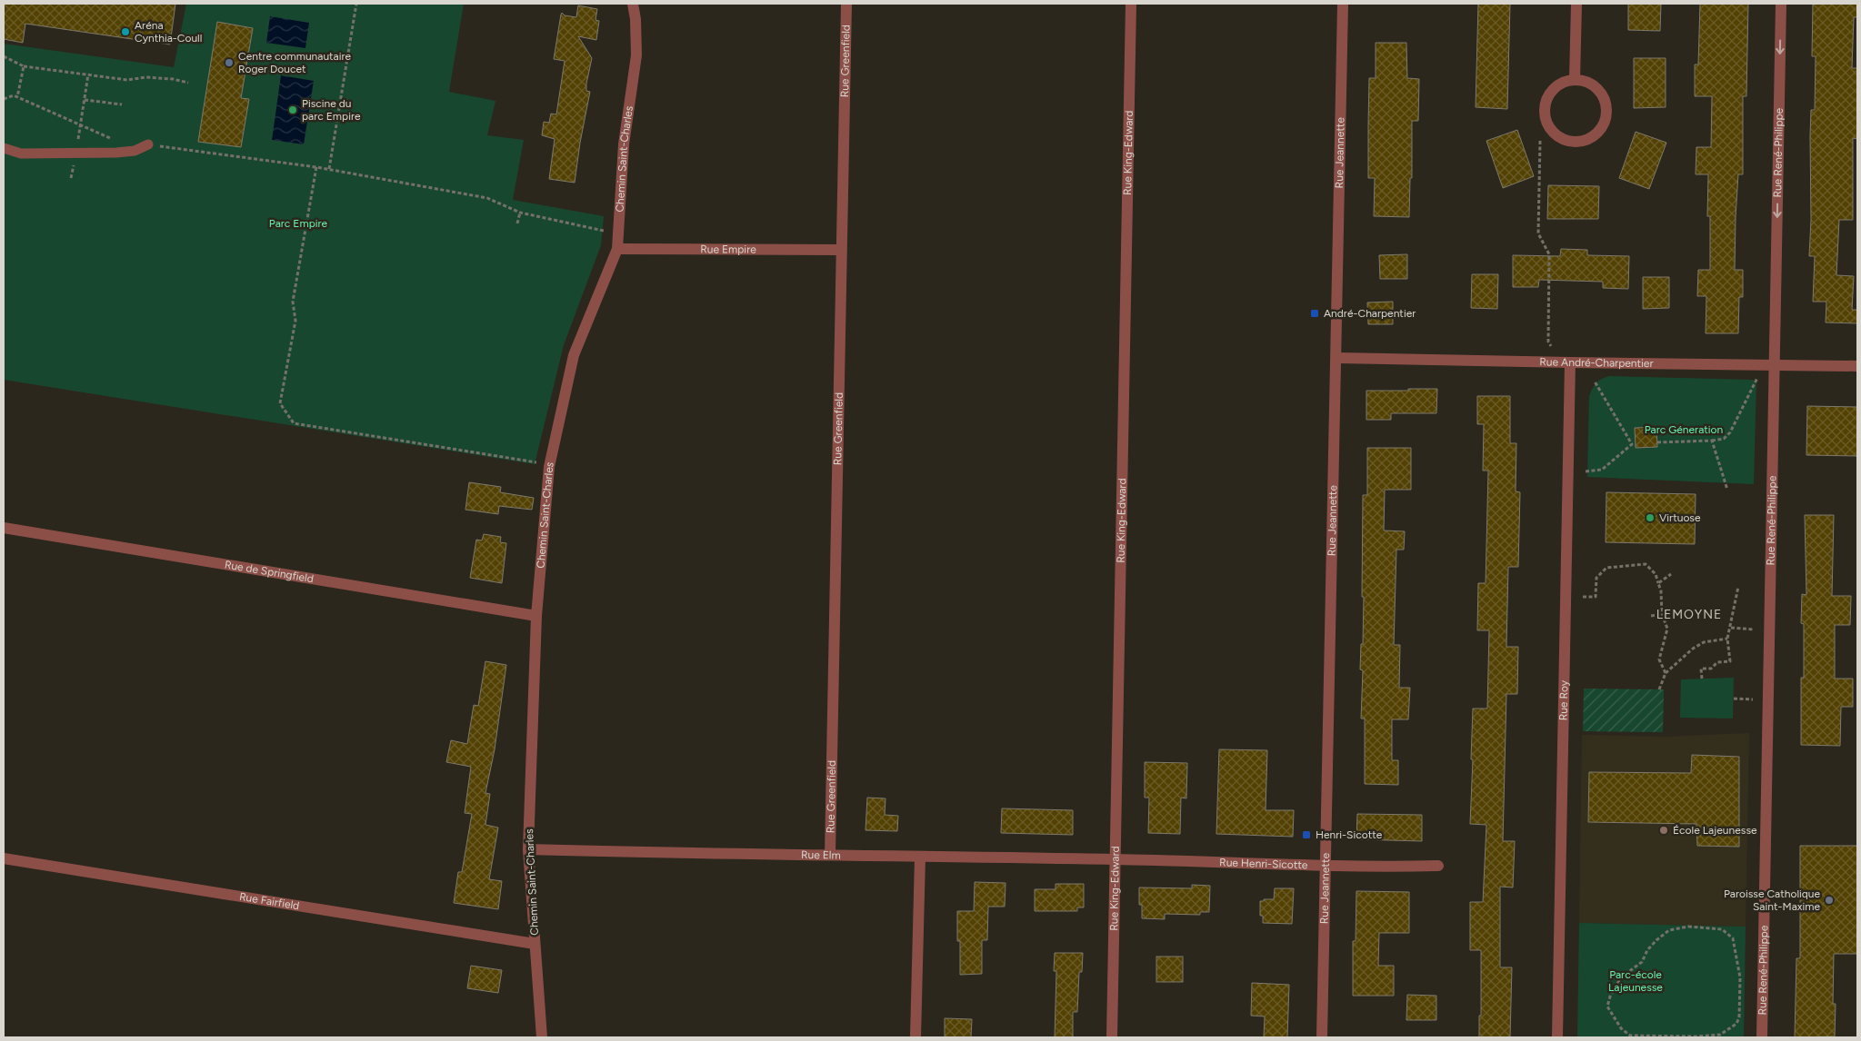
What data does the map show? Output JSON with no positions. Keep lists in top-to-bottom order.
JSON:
{
  "streets": {
    "street": [
      "Rue Greenfield",
      "Rue King-Edward",
      "Rue Jeannette",
      "Rue René-Philippe",
      "Chemin Saint-Charles",
      "Rue Empire",
      "Rue André-Charpentier",
      "Rue de Springfield",
      "Rue Roy",
      "Rue Elm",
      "Rue Henri-Sicotte",
      "Rue Fairfield"
    ]
  },
  "crossings": [
    ["Rue Greenfield", "Rue Empire"],
    ["Rue Greenfield", "Rue Elm"],
    ["Rue King-Edward", "Rue Elm"],
    ["Rue King-Edward", "Rue Henri-Sicotte"],
    ["Rue Jeannette", "Rue André-Charpentier"],
    ["Rue Jeannette", "Rue Henri-Sicotte"],
    ["Rue René-Philippe", "Rue André-Charpentier"],
    ["Chemin Saint-Charles", "Rue Empire"],
    ["Chemin Saint-Charles", "Rue de Springfield"],
    ["Chemin Saint-Charles", "Rue Elm"],
    ["Chemin Saint-Charles", "Rue Fairfield"],
    ["Rue André-Charpentier", "Rue Roy"],
    ["Rue Elm", "Rue Henri-Sicotte"]
  ],
  "districts": ["LEMOYNE"],
  "parks": ["Parc Empire", "Parc Géneration", "Parc-école Lajeunesse"],
  "places": {
    "other": [
      "Aréna Cynthia-Coull",
      "Centre communautaire Roger Doucet",
      "Piscine du parc Empire",
      "Virtuose",
      "École Lajeunesse",
      "Paroisse Catholique Saint-Maxime"
    ],
    "transit": ["André-Charpentier", "Henri-Sicotte"]
  }
}
